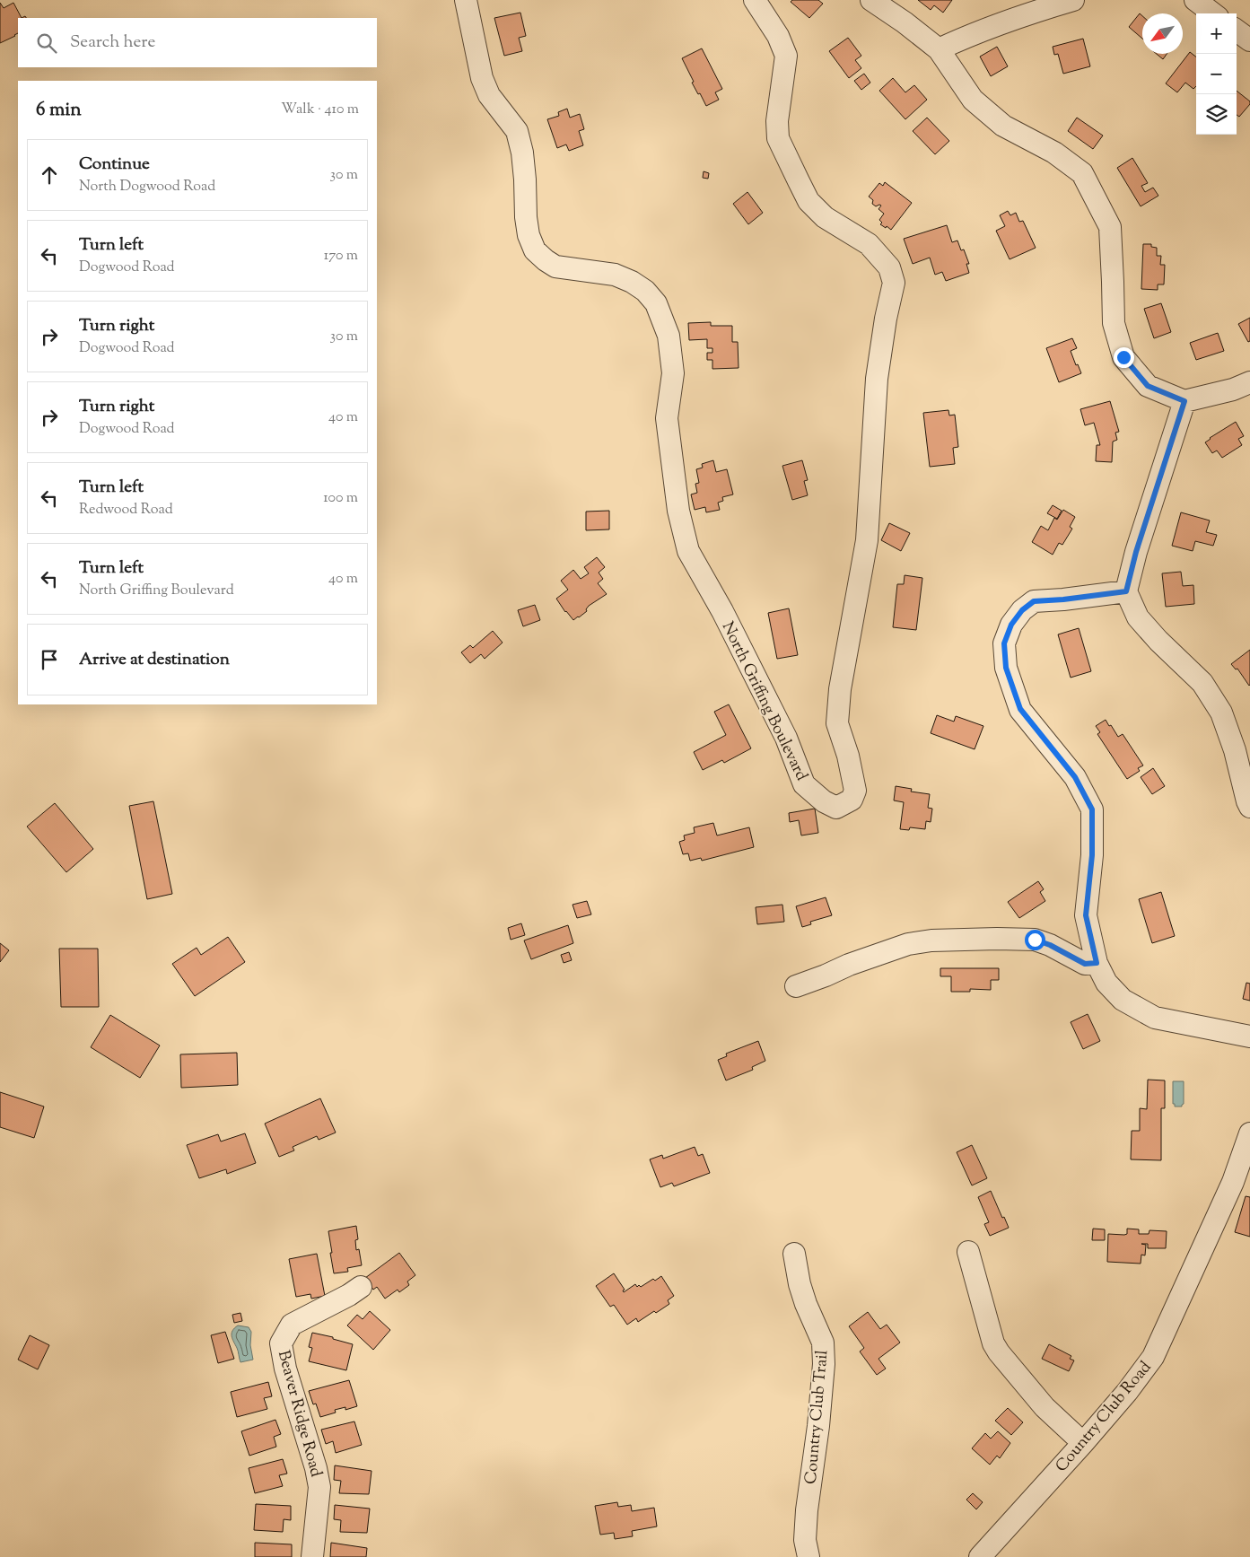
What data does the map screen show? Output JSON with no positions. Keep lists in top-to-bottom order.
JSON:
{
  "streets": {
    "street": [
      "North Griffing Boulevard",
      "Beaver Ridge Road",
      "Country Club Road",
      "Country Club Trail"
    ]
  },
  "north": "bottom left",
  "page": {
    "map_buttons": ["+", "−"],
    "search": "Search here",
    "heading": ["6 min", "Walk · 410 m"],
    "list": [
      ["Continue", "North Dogwood Road", "30 m"],
      ["Turn left", "Dogwood Road", "170 m"],
      ["Turn right", "Dogwood Road", "30 m"],
      ["Turn right", "Dogwood Road", "40 m"],
      ["Turn left", "Redwood Road", "100 m"],
      ["Turn left", "North Griffing Boulevard", "40 m"],
      "Arrive at destination"
    ]
  }
}
